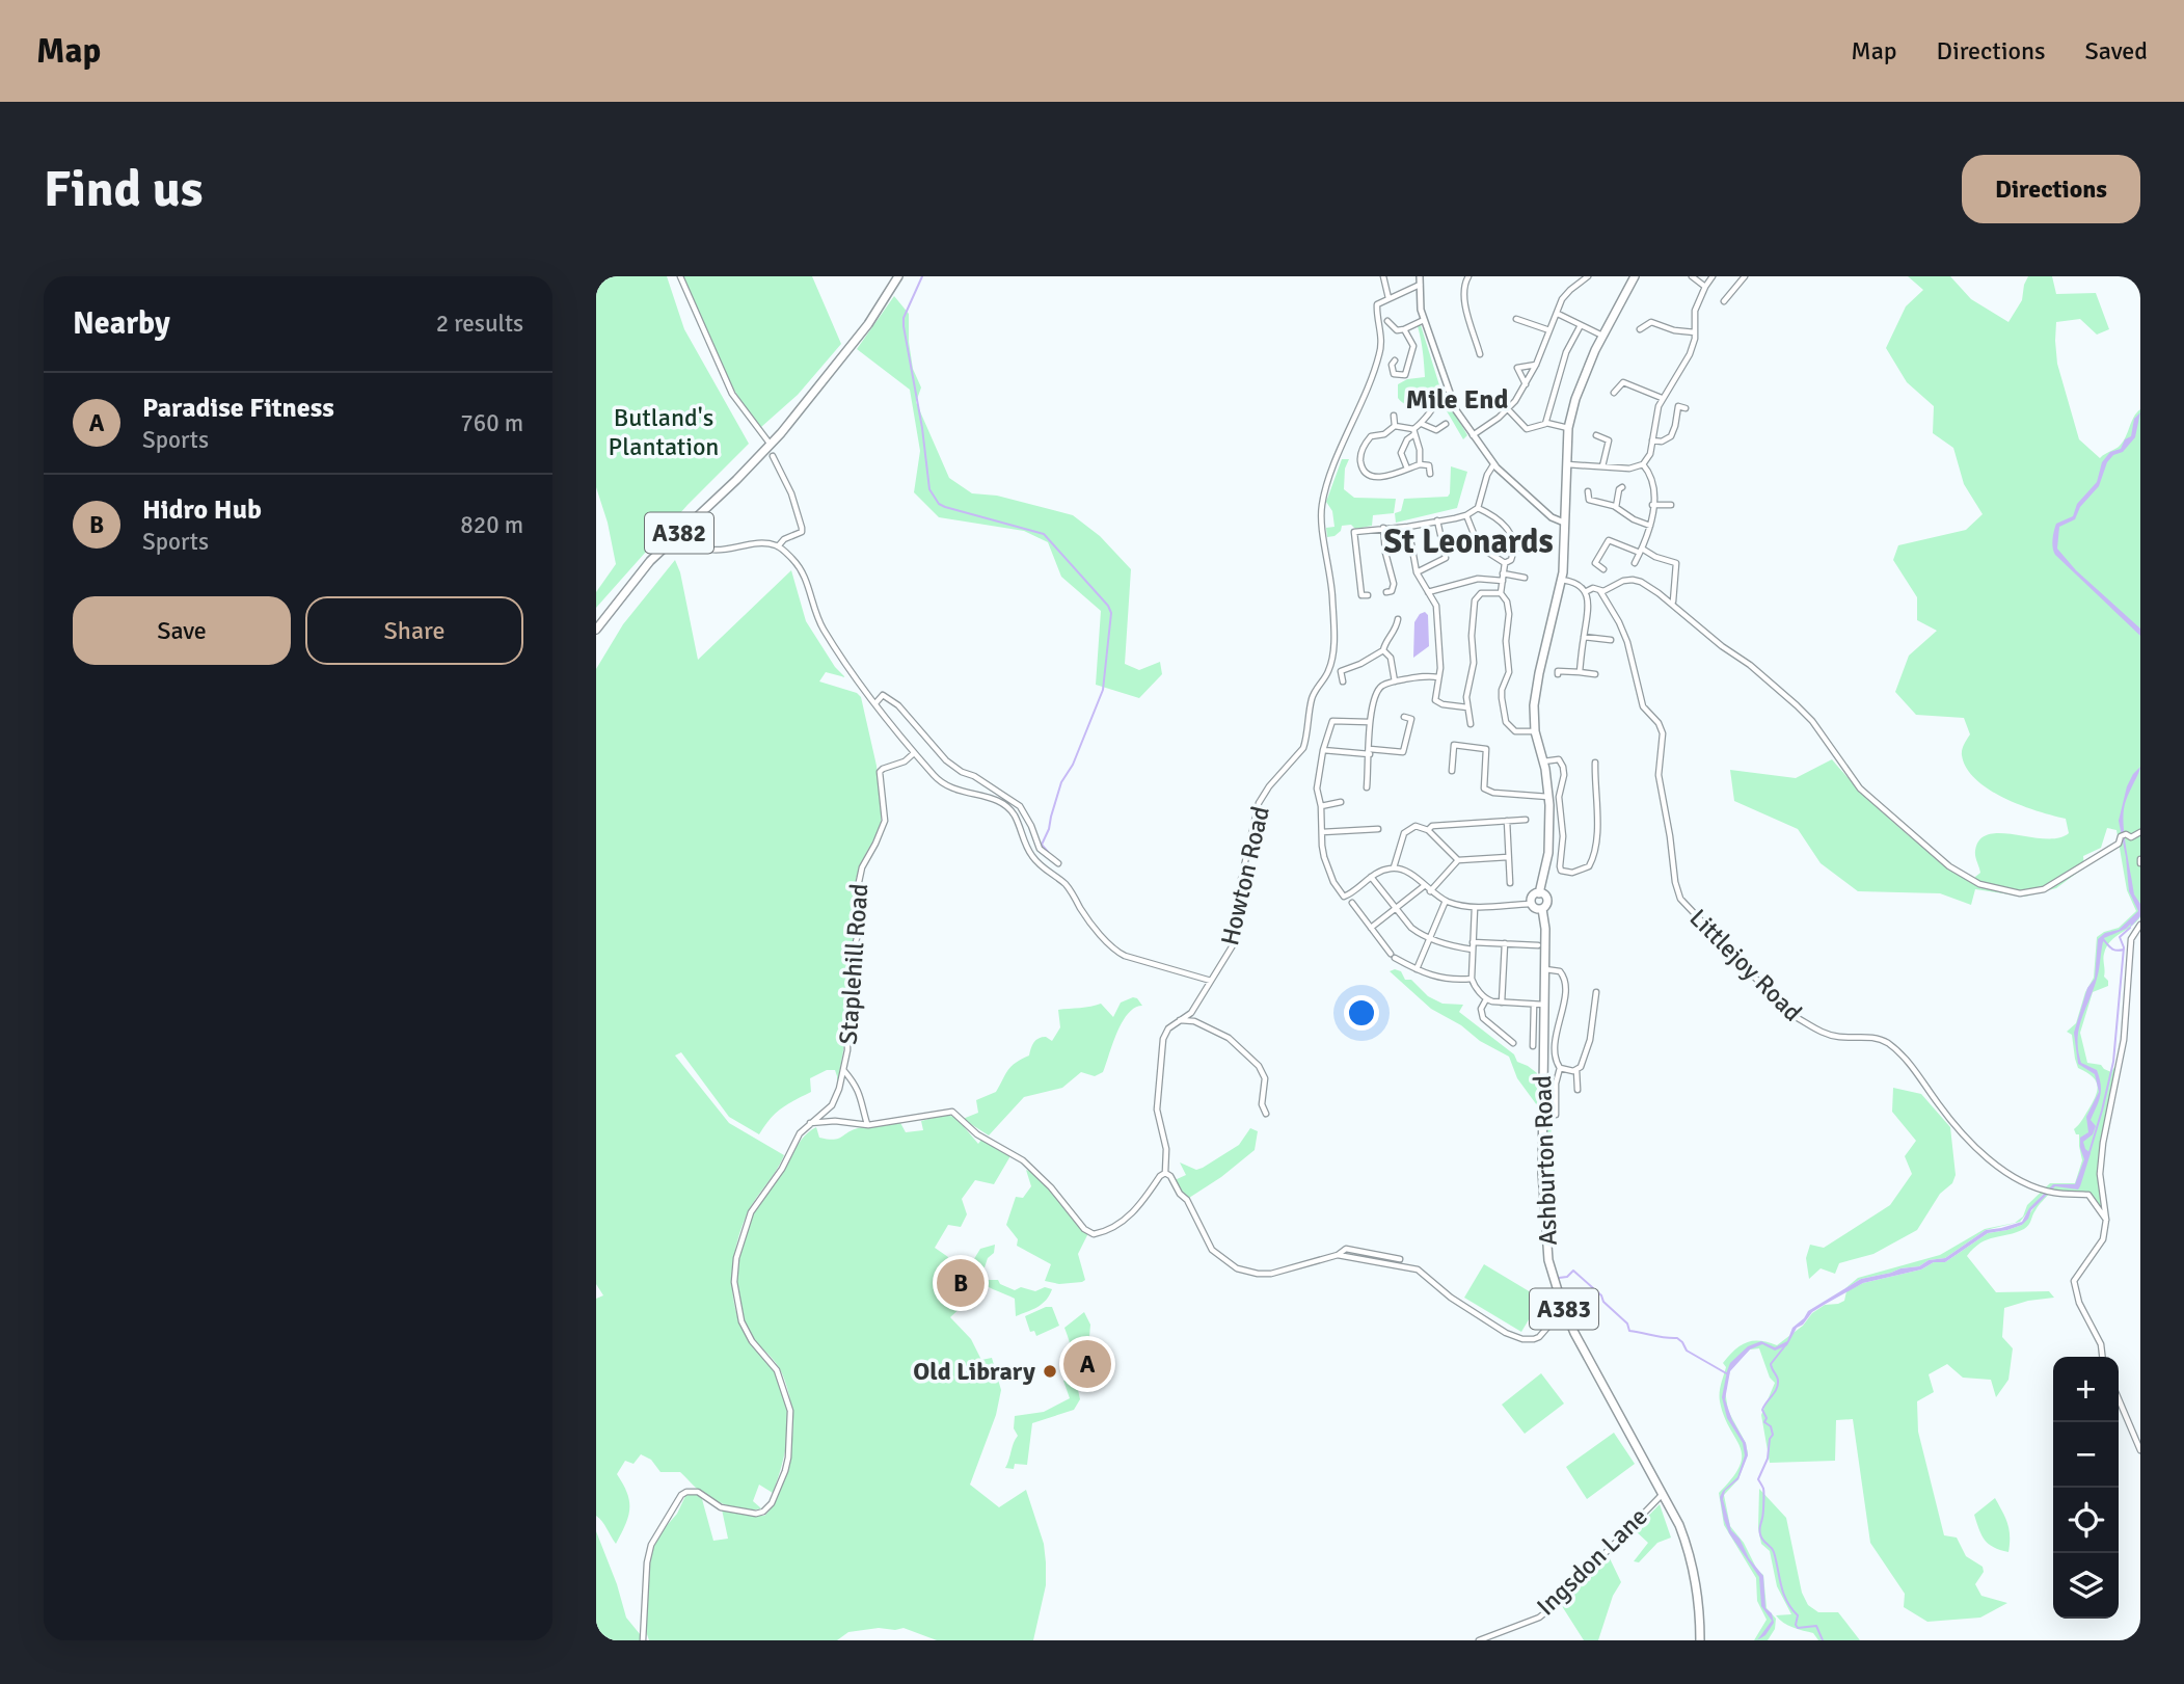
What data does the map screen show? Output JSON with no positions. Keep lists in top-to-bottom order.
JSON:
{
  "streets": {
    "main road": ["A382", "Ashburton Road", "A383"],
    "street": [
      "Howton Road",
      "Staplehill Road",
      "Littlejoy Road",
      "Ingsdon Lane"
    ]
  },
  "crossings": [
    ["Ashburton Road", "Ingsdon Lane"]
  ],
  "districts": ["Mile End", "St Leonards"],
  "parks": ["Butland's Plantation"],
  "places": ["Old Library"],
  "page": {
    "header": "Map",
    "nav": ["Map", "Directions", "Saved"],
    "buttons": [
      "Directions",
      ["Save", "Share"]
    ],
    "title": "Find us",
    "heading": ["Nearby", "2 results"],
    "list": [
      {
        "mark": "A",
        "name": "Paradise Fitness",
        "note": "Sports",
        "value": "760 m"
      },
      {
        "mark": "B",
        "name": "Hidro Hub",
        "note": "Sports",
        "value": "820 m"
      }
    ],
    "pins": ["B", "A"],
    "map_buttons": ["+", "−"]
  }
}
